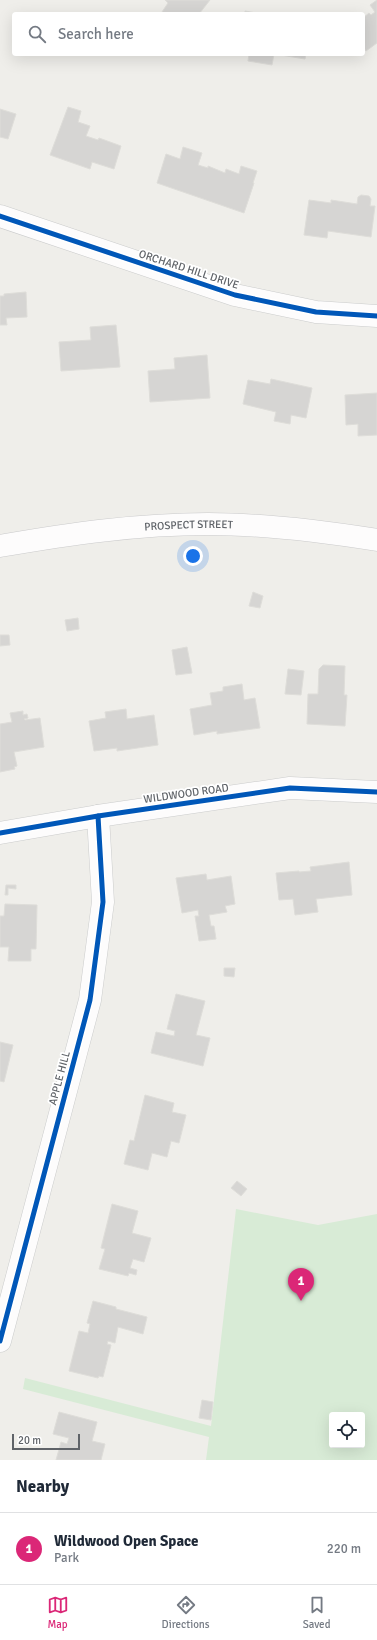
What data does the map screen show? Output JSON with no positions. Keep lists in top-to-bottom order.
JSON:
{
  "streets": {
    "street": [
      "ORCHARD HILL DRIVE",
      "PROSPECT STREET",
      "WILDWOOD ROAD",
      "APPLE HILL"
    ]
  },
  "crossings": [
    ["WILDWOOD ROAD", "APPLE HILL"]
  ],
  "scale_bar": "20 m",
  "page": {
    "search": "Search here",
    "pins": "1",
    "scale": "20 m",
    "heading": "Nearby",
    "list": [
      {
        "mark": "1",
        "name": "Wildwood Open Space",
        "note": "Park",
        "value": "220 m"
      }
    ],
    "nav": ["Map", "Directions", "Saved"]
  }
}
